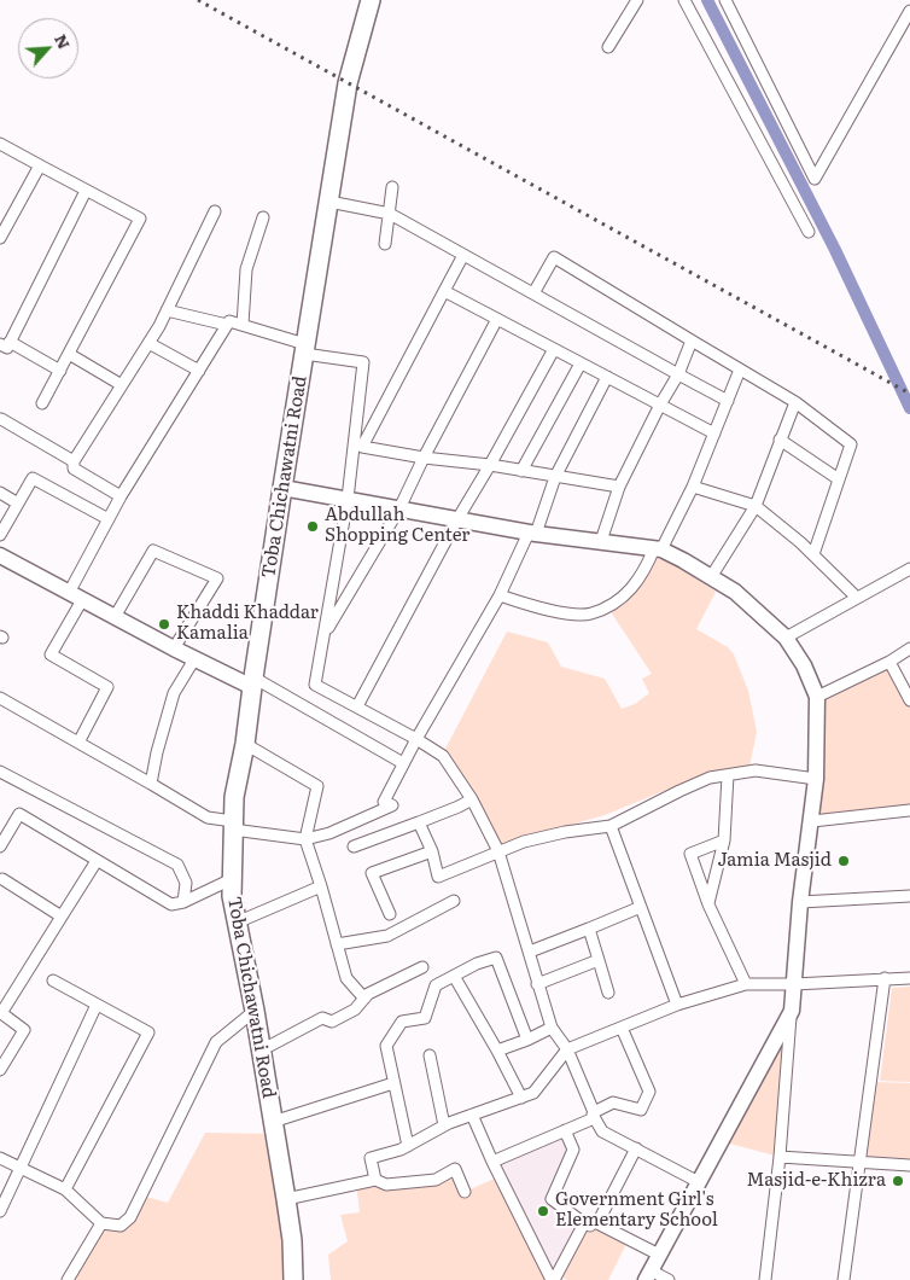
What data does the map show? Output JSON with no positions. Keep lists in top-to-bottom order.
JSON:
{
  "streets": {
    "main road": ["Toba Chichawatni Road"]
  },
  "places": [
    "Abdullah Shopping Center",
    "Khaddi Khaddar Kamalia",
    "Jamia Masjid",
    "Masjid-e-Khizra",
    "Government Girl's Elementary School"
  ],
  "north": "top right"
}
